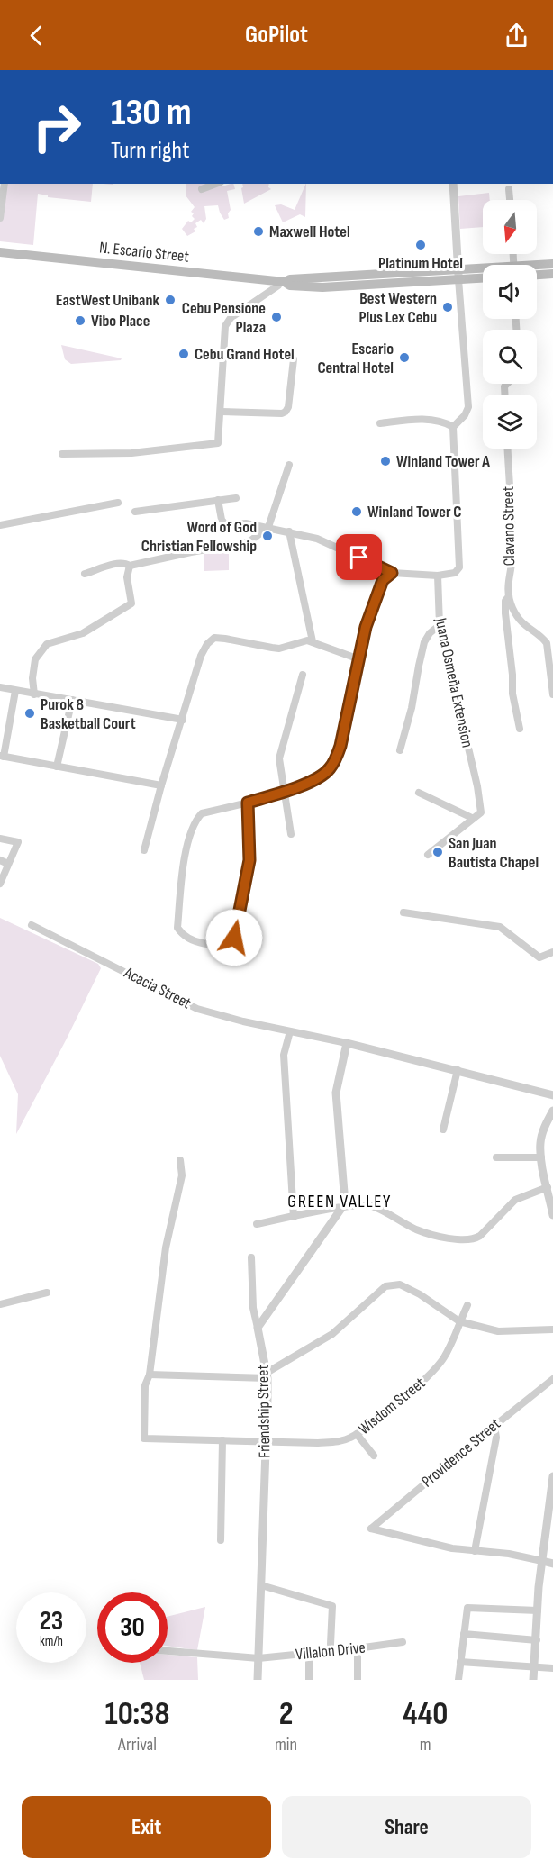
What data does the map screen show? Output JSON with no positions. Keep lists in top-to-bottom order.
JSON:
{
  "streets": {
    "main road": ["N. Escario Street"],
    "street": [
      "Clavano Street",
      "Juana Osmeña Extension",
      "Acacia Street",
      "Wisdom Street",
      "Friendship Street",
      "Providence Street",
      "Villalon Drive"
    ]
  },
  "crossings": [
    ["Wisdom Street", "Friendship Street"],
    ["Friendship Street", "Villalon Drive"]
  ],
  "districts": ["GREEN VALLEY"],
  "places": [
    "Maxwell Hotel",
    "Platinum Hotel",
    "EastWest Unibank",
    "Best Western Plus Lex Cebu",
    "Cebu Pensione Plaza",
    "Vibo Place",
    "Cebu Grand Hotel",
    "Escario Central Hotel",
    "Winland Tower A",
    "Winland Tower C",
    "Word of God Christian Fellowship",
    "Purok 8 Basketball Court",
    "San Juan Bautista Chapel"
  ],
  "north": "bottom",
  "page": {
    "header": "GoPilot",
    "turn": ["130 m", "Turn right"],
    "speed": "23 km/h",
    "limit": "30",
    "eta": [
      "10:38",
      "Arrival",
      "2",
      "min",
      "440",
      "m"
    ],
    "buttons": ["Exit", "Share"]
  }
}
